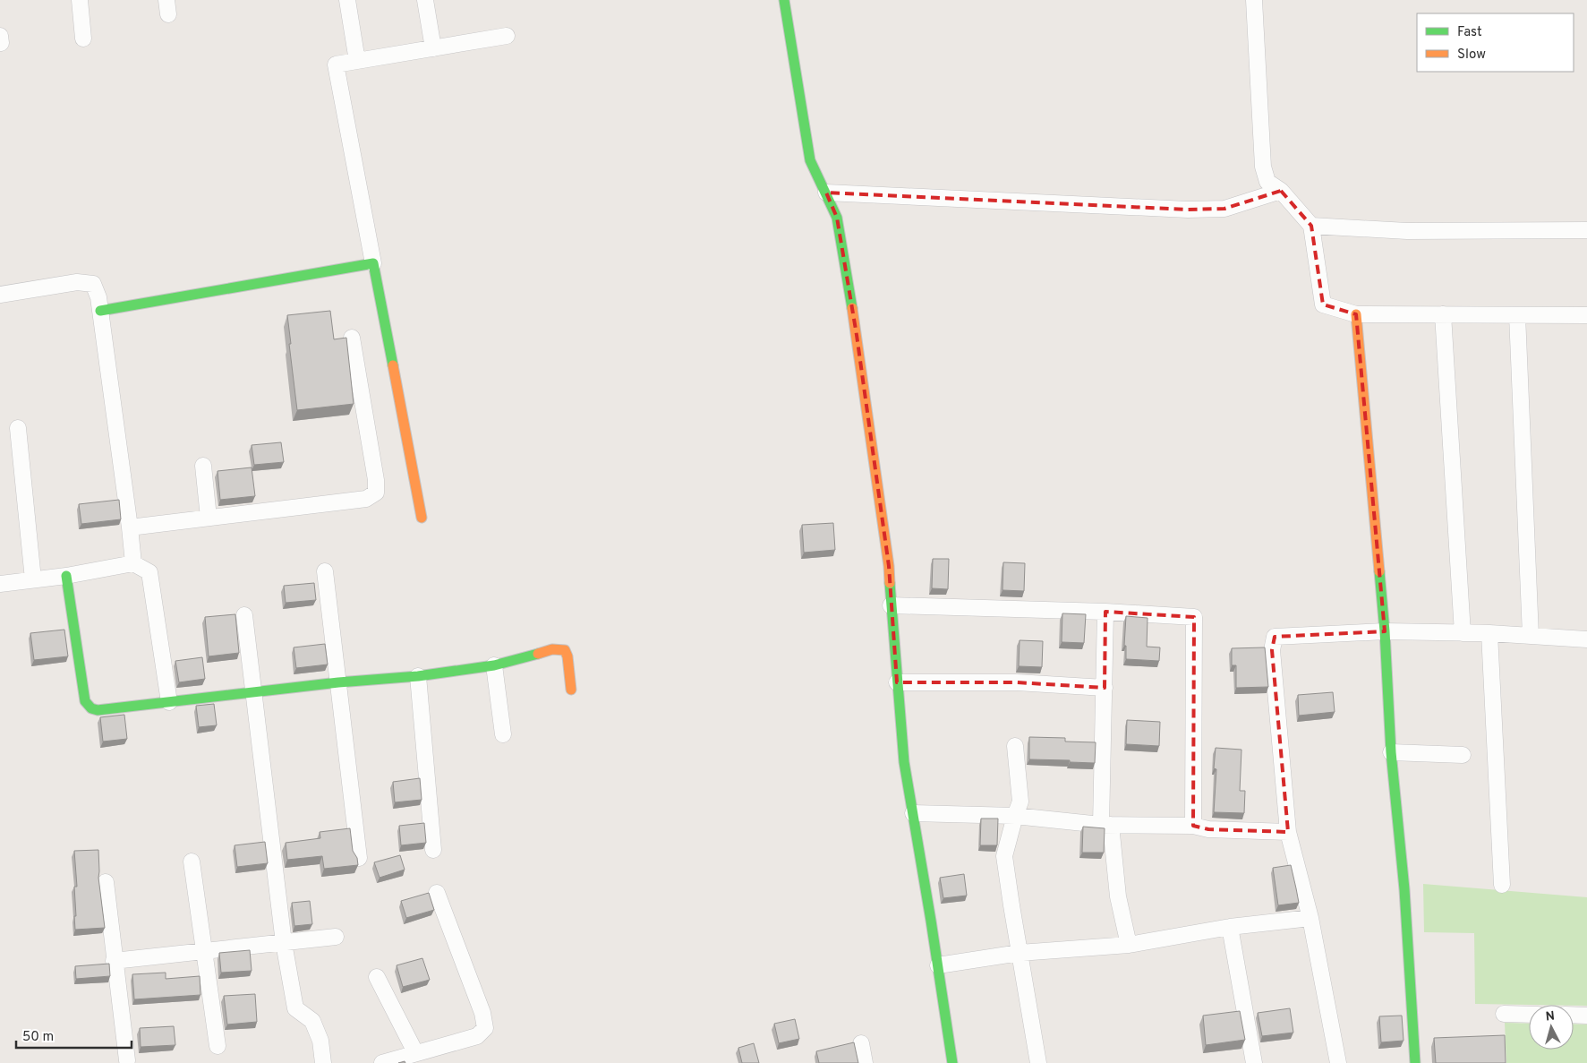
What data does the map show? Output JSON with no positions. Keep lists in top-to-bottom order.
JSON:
{
  "legend": ["Fast", "Slow"],
  "scale_bar": "50 m",
  "north": "top"
}
